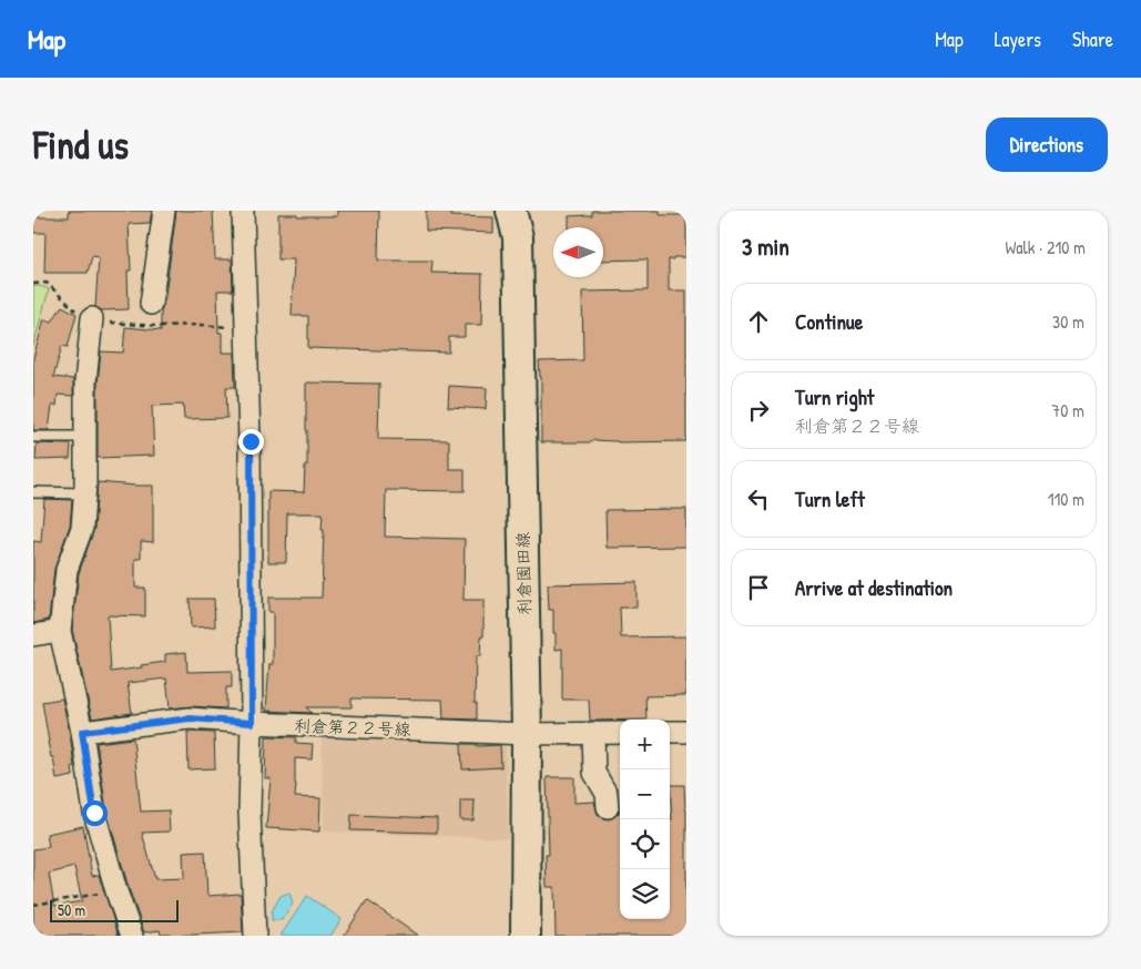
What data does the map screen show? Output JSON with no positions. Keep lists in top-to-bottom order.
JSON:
{
  "streets": {
    "street": ["利倉園田線", "利倉第２２号線"]
  },
  "crossings": [
    ["利倉園田線", "利倉第２２号線"]
  ],
  "scale_bar": "50 m",
  "north": "left",
  "page": {
    "header": "Map",
    "nav": ["Map", "Layers", "Share"],
    "buttons": "Directions",
    "title": "Find us",
    "heading": ["3 min", "Walk · 210 m"],
    "list": [
      ["Continue", "30 m"],
      ["Turn right", "利倉第２２号線", "70 m"],
      ["Turn left", "110 m"],
      "Arrive at destination"
    ],
    "map_buttons": ["+", "−"],
    "scale": "50 m"
  }
}
